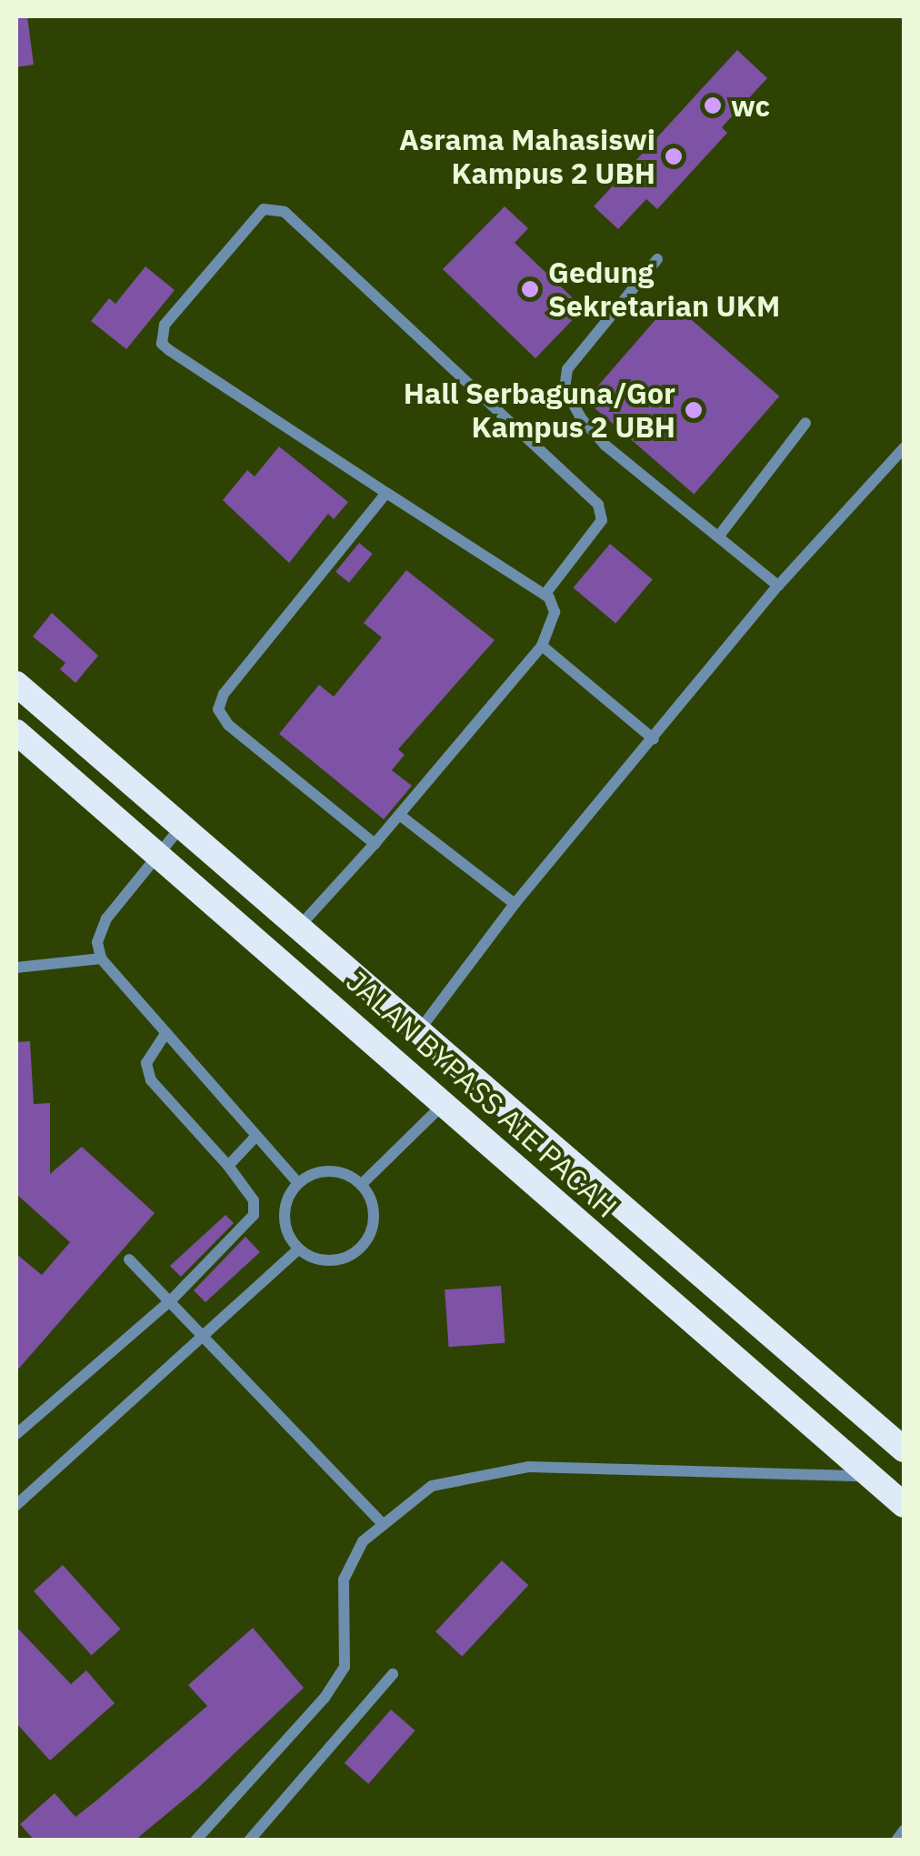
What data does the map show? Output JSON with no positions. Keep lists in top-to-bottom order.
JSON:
{
  "streets": {
    "highway": ["JALAN BYPASS AIE PACAH"]
  },
  "places": [
    "wc",
    "Asrama Mahasiswi Kampus 2 UBH",
    "Gedung Sekretarian UKM",
    "Hall Serbaguna/Gor Kampus 2 UBH"
  ]
}
